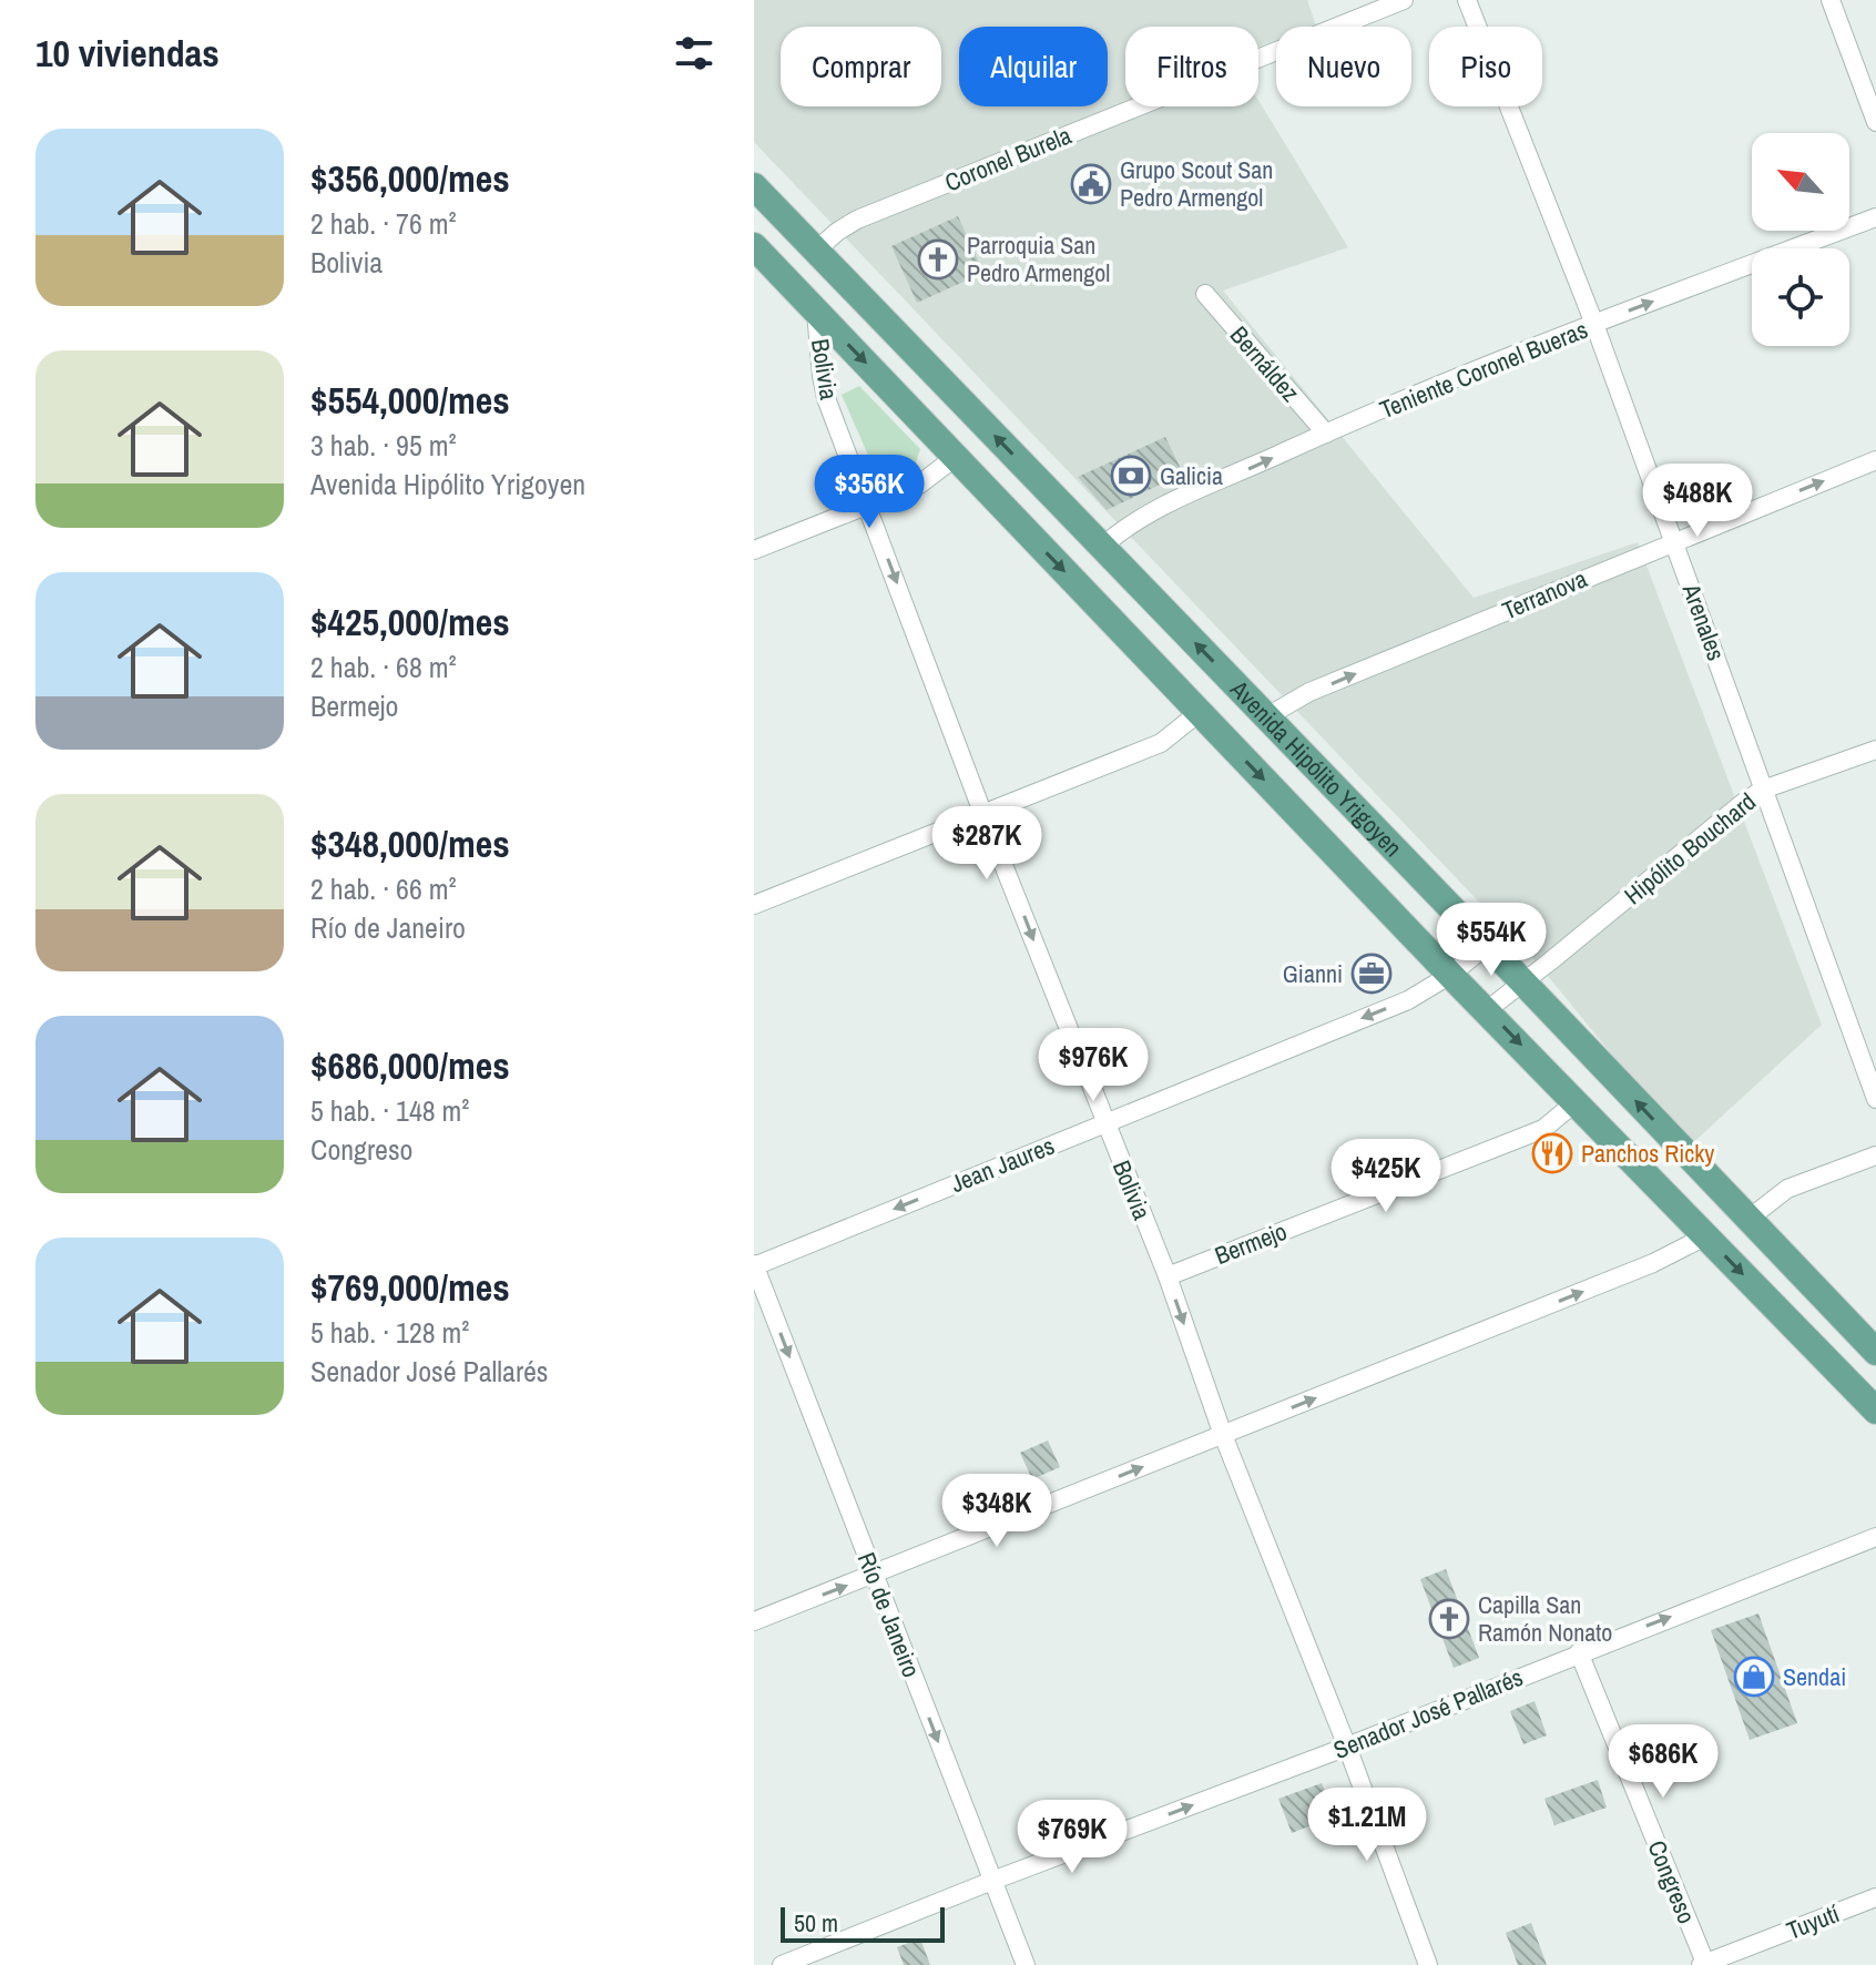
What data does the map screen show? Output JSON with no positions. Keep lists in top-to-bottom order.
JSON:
{
  "streets": {
    "main road": ["Avenida Hipólito Yrigoyen"],
    "street": [
      "Coronel Burela",
      "Bernáldez",
      "Bolivia",
      "Teniente Coronel Bueras",
      "Terranova",
      "Arenales",
      "Hipólito Bouchard",
      "Jean Jaures",
      "Bermejo",
      "Río de Janeiro",
      "Senador José Pallarés",
      "Congreso",
      "Tuyutí"
    ]
  },
  "crossings": [
    ["Coronel Burela", "Avenida Hipólito Yrigoyen"],
    ["Bernáldez", "Teniente Coronel Bueras"],
    ["Bolivia", "Avenida Hipólito Yrigoyen"],
    ["Bolivia", "Jean Jaures"],
    ["Bolivia", "Bermejo"],
    ["Bolivia", "Senador José Pallarés"],
    ["Teniente Coronel Bueras", "Arenales"],
    ["Teniente Coronel Bueras", "Avenida Hipólito Yrigoyen"],
    ["Terranova", "Arenales"],
    ["Terranova", "Avenida Hipólito Yrigoyen"],
    ["Arenales", "Hipólito Bouchard"],
    ["Avenida Hipólito Yrigoyen", "Hipólito Bouchard"],
    ["Avenida Hipólito Yrigoyen", "Jean Jaures"],
    ["Avenida Hipólito Yrigoyen", "Bermejo"],
    ["Jean Jaures", "Río de Janeiro"],
    ["Río de Janeiro", "Senador José Pallarés"],
    ["Senador José Pallarés", "Congreso"],
    ["Congreso", "Tuyutí"]
  ],
  "one_way": [
    "Bolivia",
    "Teniente Coronel Bueras",
    "Terranova",
    "Jean Jaures",
    "Río de Janeiro",
    "Senador José Pallarés"
  ],
  "places": {
    "public building": ["Grupo Scout San Pedro Armengol"],
    "church": ["Parroquia San Pedro Armengol", "Capilla San Ramón Nonato"],
    "bank": ["Galicia"],
    "office": ["Gianni"],
    "restaurant": ["Panchos Ricky"],
    "shop": ["Sendai"]
  },
  "scale_bar": "50 m",
  "north": "top left",
  "page": {
    "heading": "10 viviendas",
    "chip": [
      "Comprar",
      "Alquilar",
      "Filtros",
      "Nuevo",
      "Piso"
    ],
    "list": [
      {
        "name": "$356,000/mes",
        "note": "2 hab. · 76 m² · Bolivia"
      },
      {
        "name": "$554,000/mes",
        "note": "3 hab. · 95 m² · Avenida Hipólito Yrigoyen"
      },
      {
        "name": "$425,000/mes",
        "note": "2 hab. · 68 m² · Bermejo"
      },
      {
        "name": "$348,000/mes",
        "note": "2 hab. · 66 m² · Río de Janeiro"
      },
      {
        "name": "$686,000/mes",
        "note": "5 hab. · 148 m² · Congreso"
      },
      {
        "name": "$769,000/mes",
        "note": "5 hab. · 128 m² · Senador José Pallarés"
      }
    ],
    "price": [
      "$356K",
      "$488K",
      "$287K",
      "$554K",
      "$976K",
      "$425K",
      "$348K",
      "$686K",
      "$1.21M",
      "$769K"
    ],
    "scale": "50 m"
  }
}
